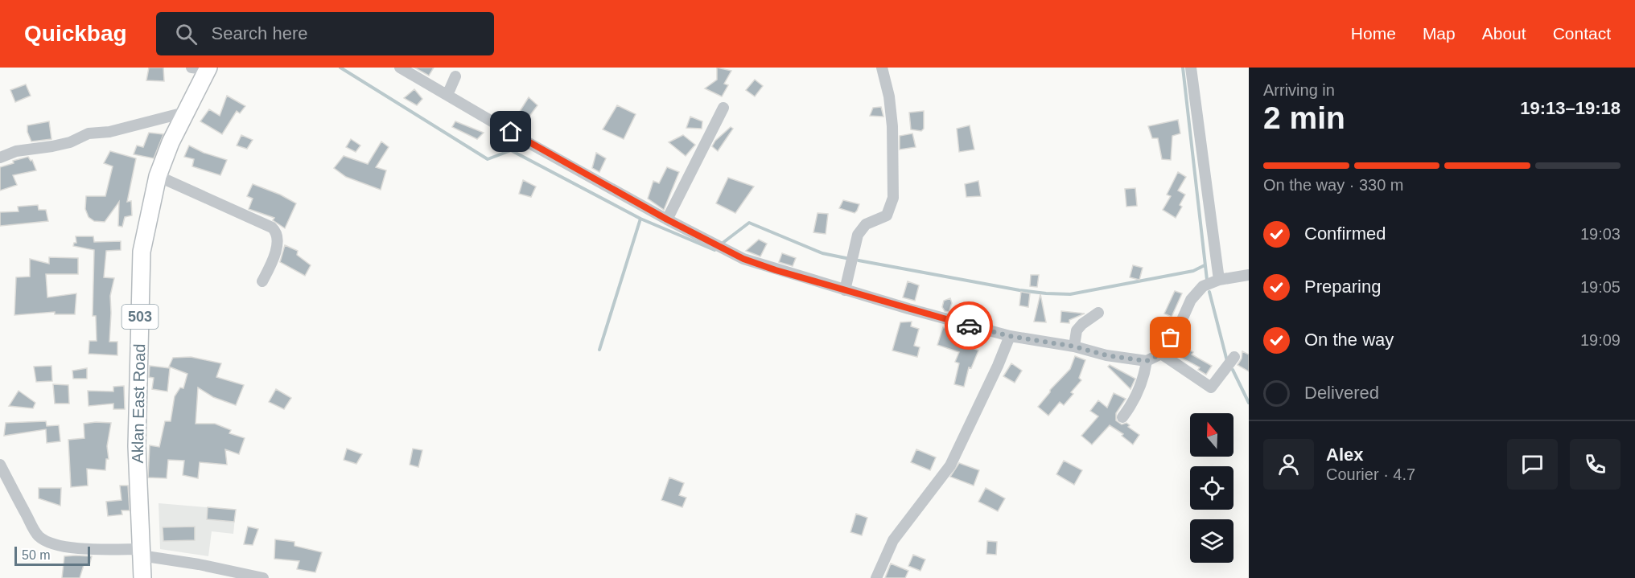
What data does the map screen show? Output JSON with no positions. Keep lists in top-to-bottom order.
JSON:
{
  "streets": {
    "main road": ["503", "Aklan East Road"]
  },
  "scale_bar": "50 m",
  "north": "top",
  "page": {
    "header": "Quickbag",
    "search": "Search here",
    "nav": [
      "Home",
      "Map",
      "About",
      "Contact"
    ],
    "heading": ["2 min", "Arriving in", "19:13–19:18"],
    "panel": ["Alex", "Courier · 4.7"],
    "bar": "On the way · 330 m",
    "list": [
      ["Confirmed", "19:03"],
      ["Preparing", "19:05"],
      ["On the way", "19:09"],
      "Delivered"
    ],
    "scale": "50 m"
  }
}
